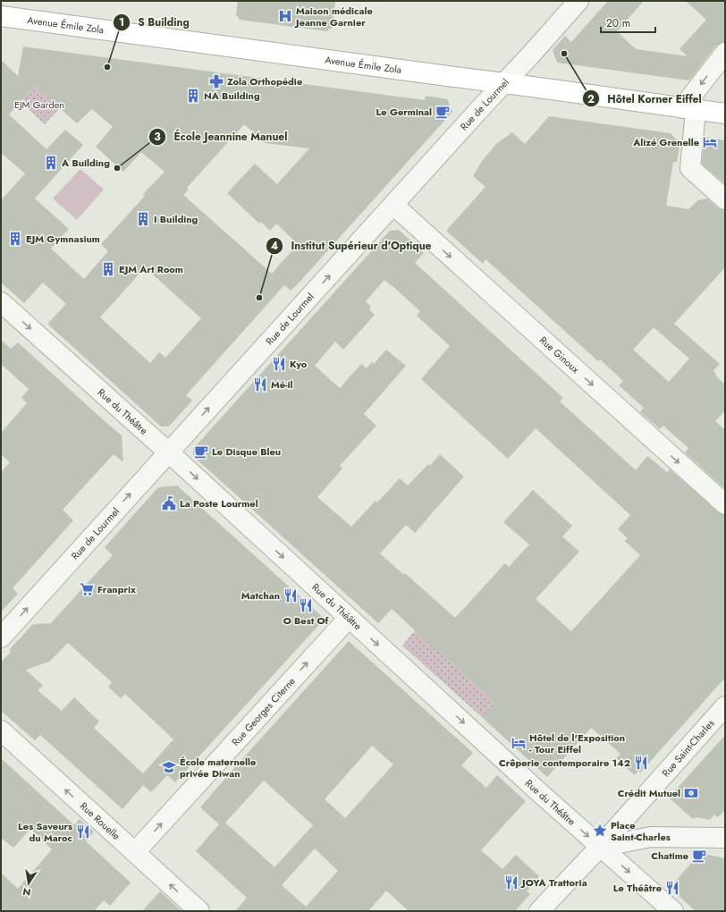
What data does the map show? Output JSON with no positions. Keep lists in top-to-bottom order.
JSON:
{
  "streets": {
    "main road": ["Avenue Émile Zola"],
    "street": [
      "Rue de Lourmel",
      "Rue Ginoux",
      "Rue du Théâtre",
      "Rue Georges Citerne",
      "Rue Saint-Charles",
      "Rue Rouelle"
    ]
  },
  "crossings": [
    ["Avenue Émile Zola", "Rue de Lourmel"],
    ["Rue de Lourmel", "Rue Ginoux"],
    ["Rue de Lourmel", "Rue du Théâtre"],
    ["Rue du Théâtre", "Rue Georges Citerne"],
    ["Rue du Théâtre", "Rue Saint-Charles"],
    ["Rue Georges Citerne", "Rue Rouelle"]
  ],
  "one_way": [
    "Rue de Lourmel",
    "Rue Ginoux",
    "Rue du Théâtre",
    "Rue Georges Citerne",
    "Rue Rouelle"
  ],
  "parks": ["EJM Garden"],
  "places": {
    "hospital": ["Maison médicale Jeanne Garnier"],
    "other": [
      "Hôtel Korner Eiffel",
      "S Building",
      "École Jeannine Manuel",
      "Institut Supérieur d'Optique"
    ],
    "pharmacy": ["Zola Orthopédie"],
    "building": [
      "NA Building",
      "A Building",
      "I Building",
      "EJM Gymnasium",
      "EJM Art Room"
    ],
    "cafe": ["Le Germinal", "Le Disque Bleu", "Chatime"],
    "hotel": ["Alizé Grenelle", "Hôtel de l'Exposition - Tour Eiffel"],
    "restaurant": [
      "Kyo",
      "Mé-il",
      "Matchan",
      "O Best Of",
      "Crêperie contemporaire 142",
      "Les Saveurs du Maroc",
      "JOYA Trattoria",
      "Le Théâtre"
    ],
    "public building": ["La Poste Lourmel"],
    "supermarket": ["Franprix"],
    "school or university": ["École maternelle privée Diwan"],
    "bank": ["Crédit Mutuel"],
    "place": ["Place Saint-Charles"]
  },
  "scale_bar": "20 m",
  "north": "bottom"
}
